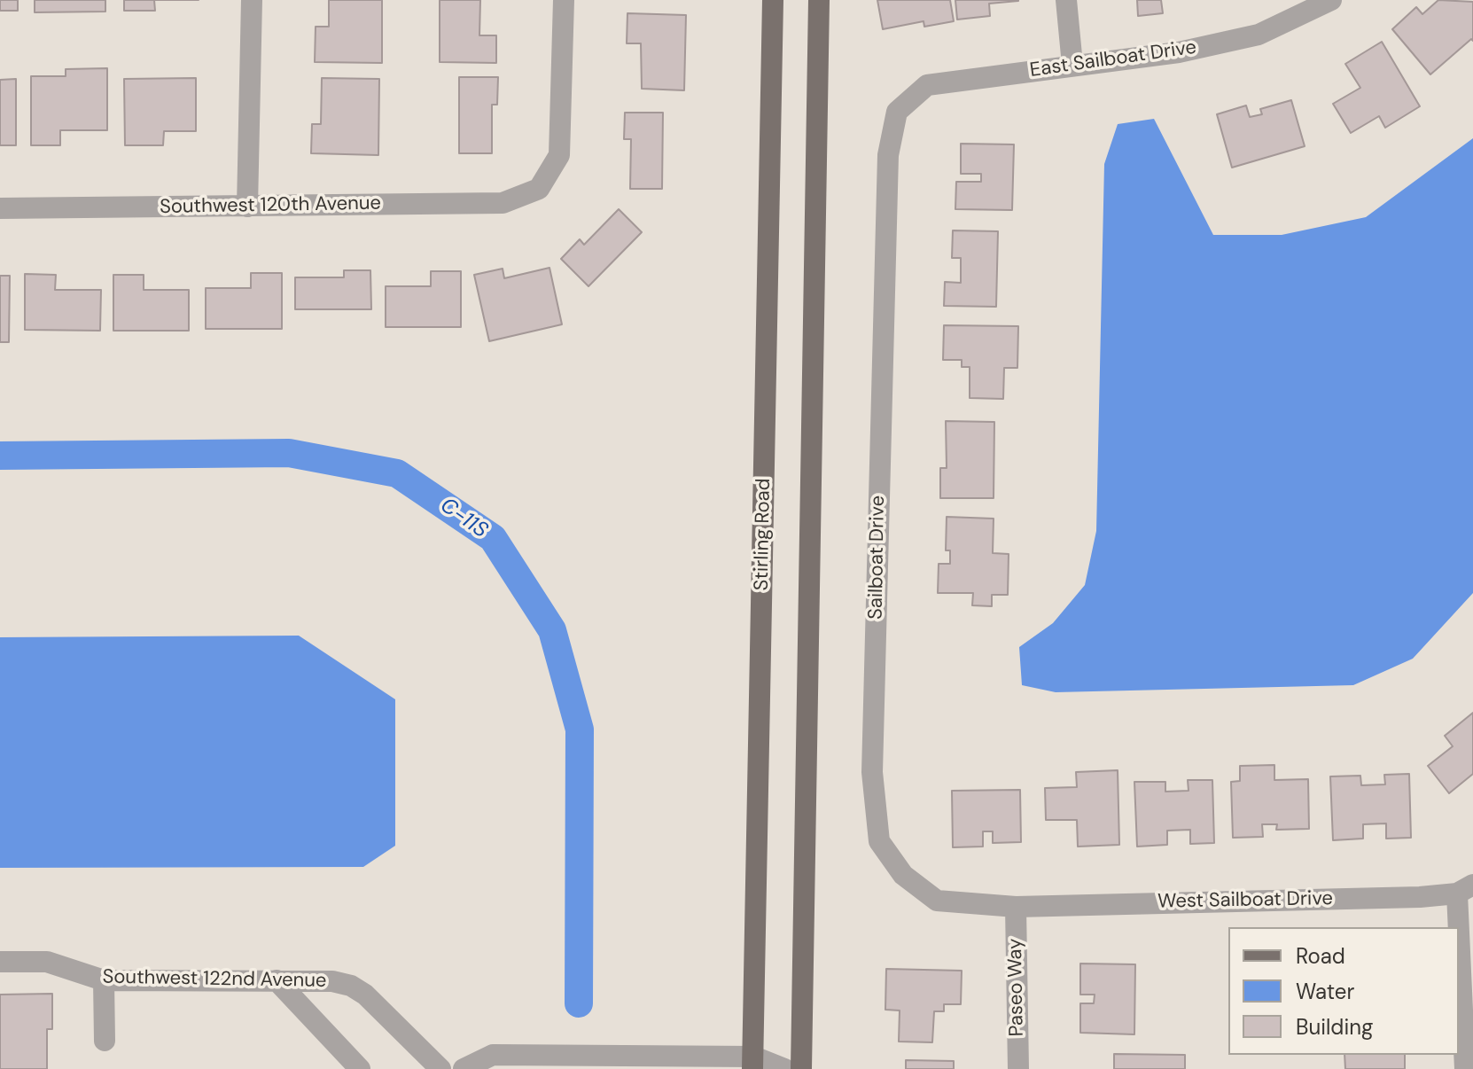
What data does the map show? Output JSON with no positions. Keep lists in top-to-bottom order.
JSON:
{
  "streets": {
    "main road": ["Stirling Road"],
    "street": [
      "East Sailboat Drive",
      "Southwest 120th Avenue",
      "Sailboat Drive",
      "West Sailboat Drive",
      "Southwest 122nd Avenue",
      "Paseo Way"
    ]
  },
  "crossings": [
    ["East Sailboat Drive", "Sailboat Drive"],
    ["Sailboat Drive", "West Sailboat Drive"],
    ["Sailboat Drive", "Paseo Way"],
    ["West Sailboat Drive", "Paseo Way"]
  ],
  "water": ["C-11S"],
  "legend": ["Road", "Water", "Building"]
}
